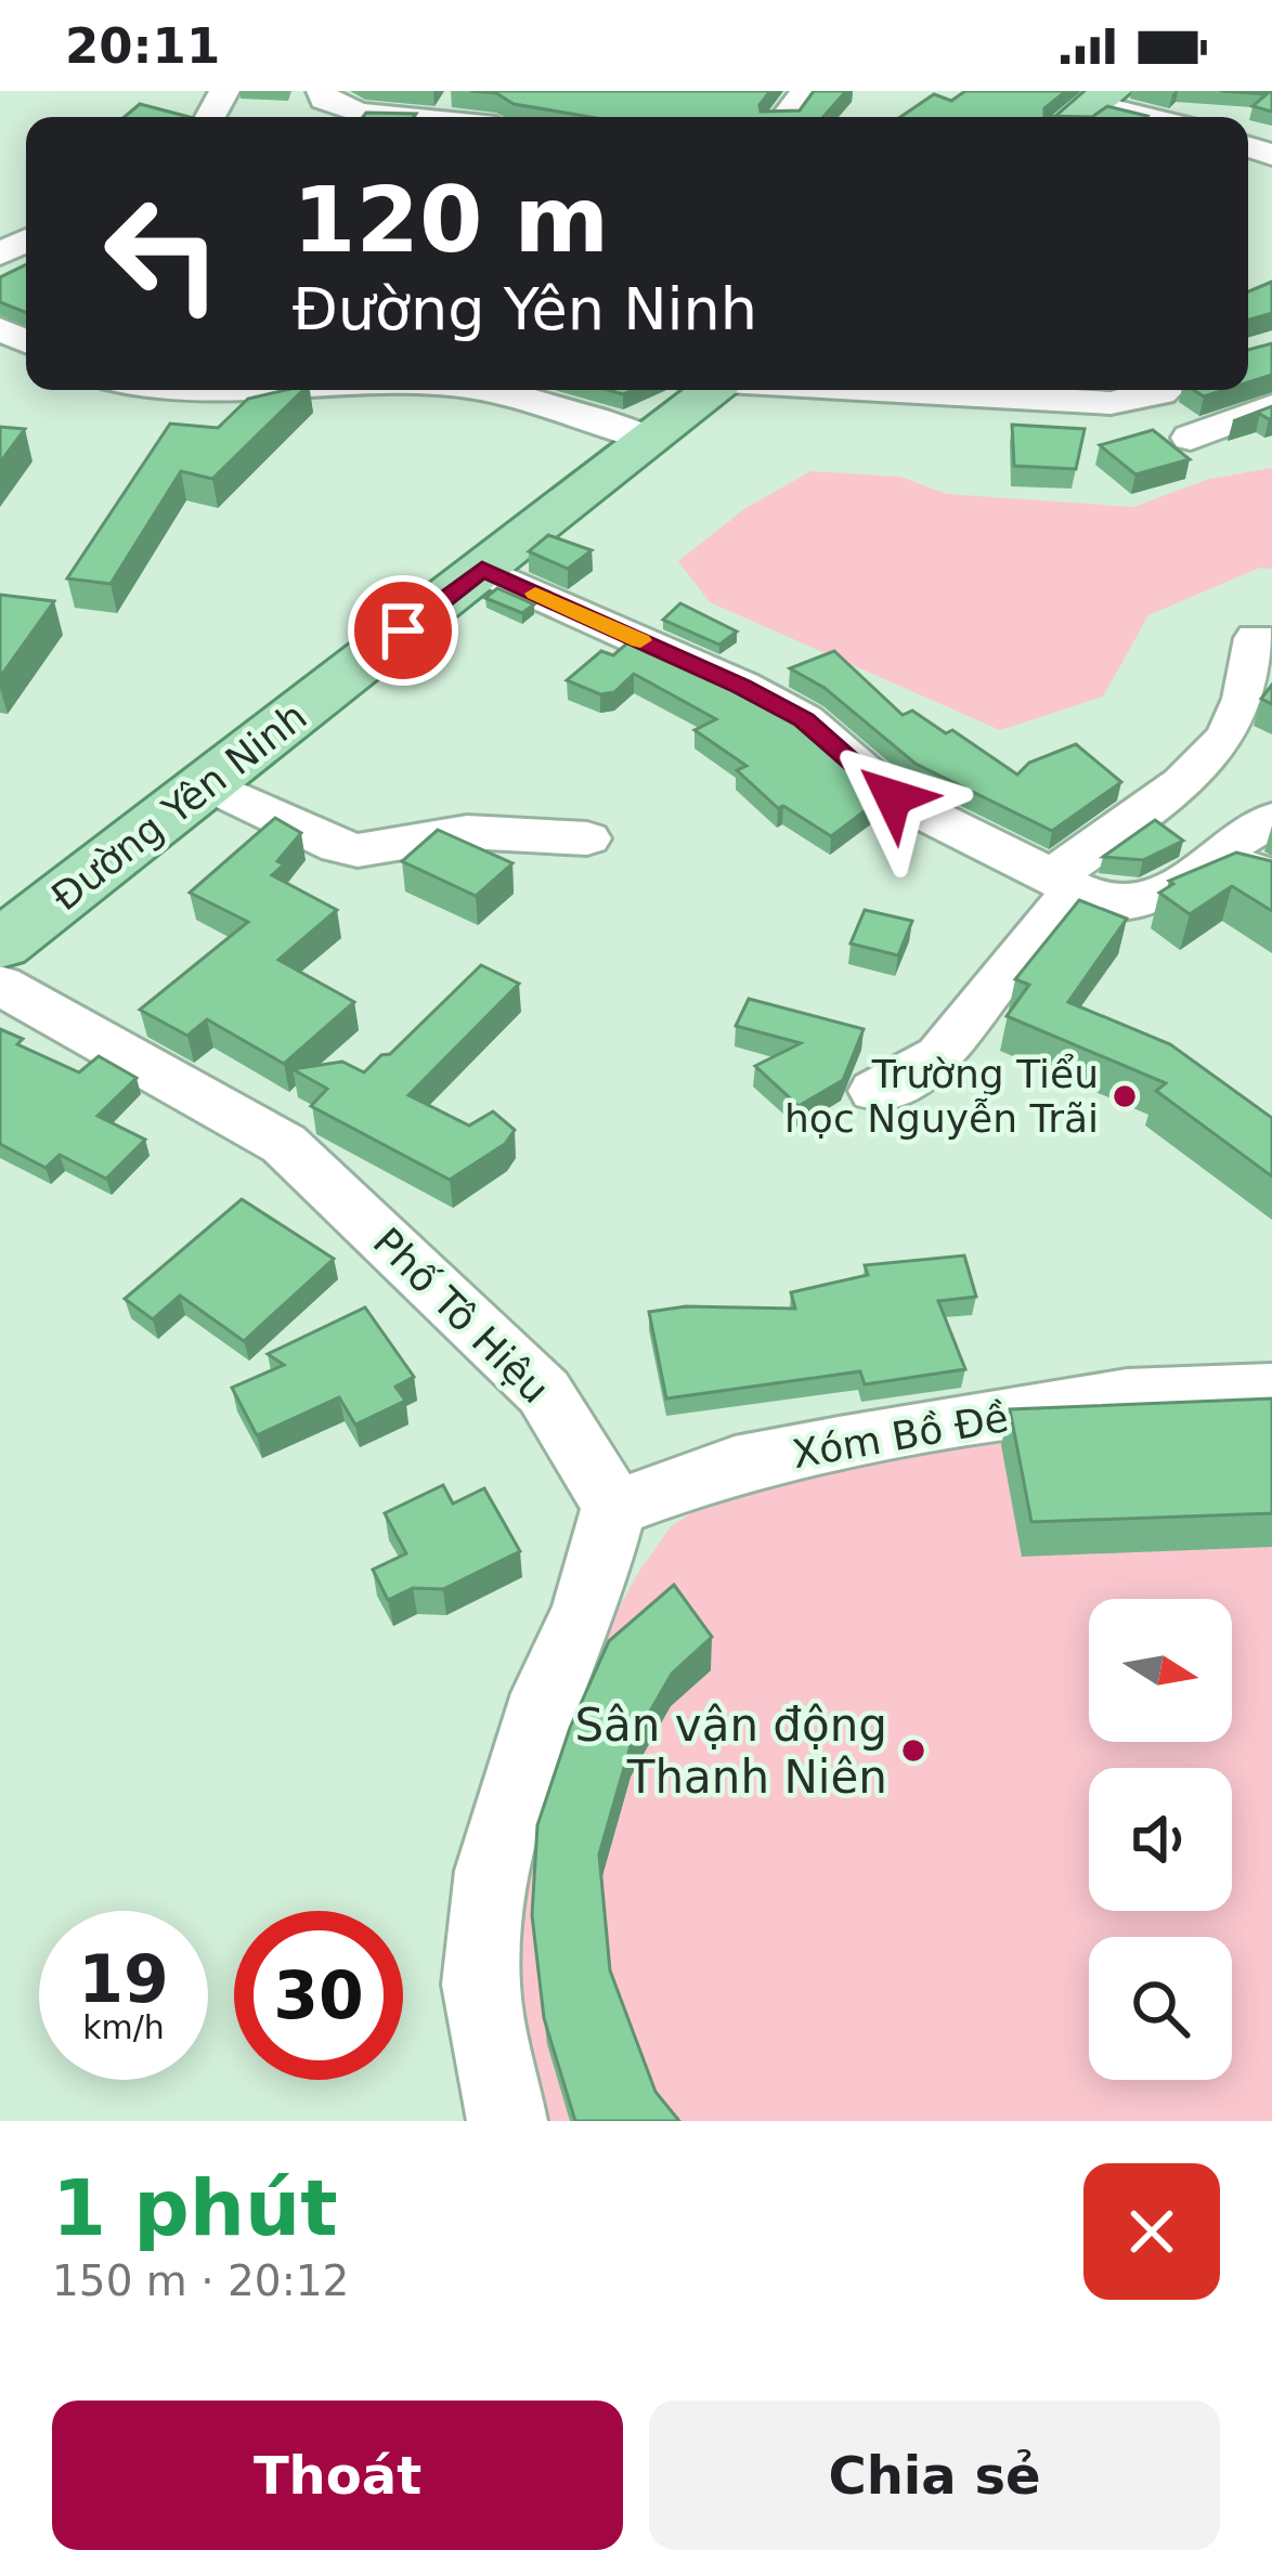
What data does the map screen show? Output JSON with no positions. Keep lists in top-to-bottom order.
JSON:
{
  "streets": {
    "main road": ["Đường Yên Ninh"],
    "street": ["Phố Tô Hiệu", "Xóm Bồ Đề"]
  },
  "crossings": [
    ["Phố Tô Hiệu", "Xóm Bồ Đề"]
  ],
  "places": ["Trường Tiểu học Nguyễn Trãi", "Sân vận động Thanh Niên"],
  "north": "right",
  "page": {
    "status": "20:11",
    "turn": ["120 m", "Đường Yên Ninh"],
    "speed": "19 km/h",
    "limit": "30",
    "heading": ["1 phút", "150 m · 20:12"],
    "buttons": ["Thoát", "Chia sẻ"]
  }
}
